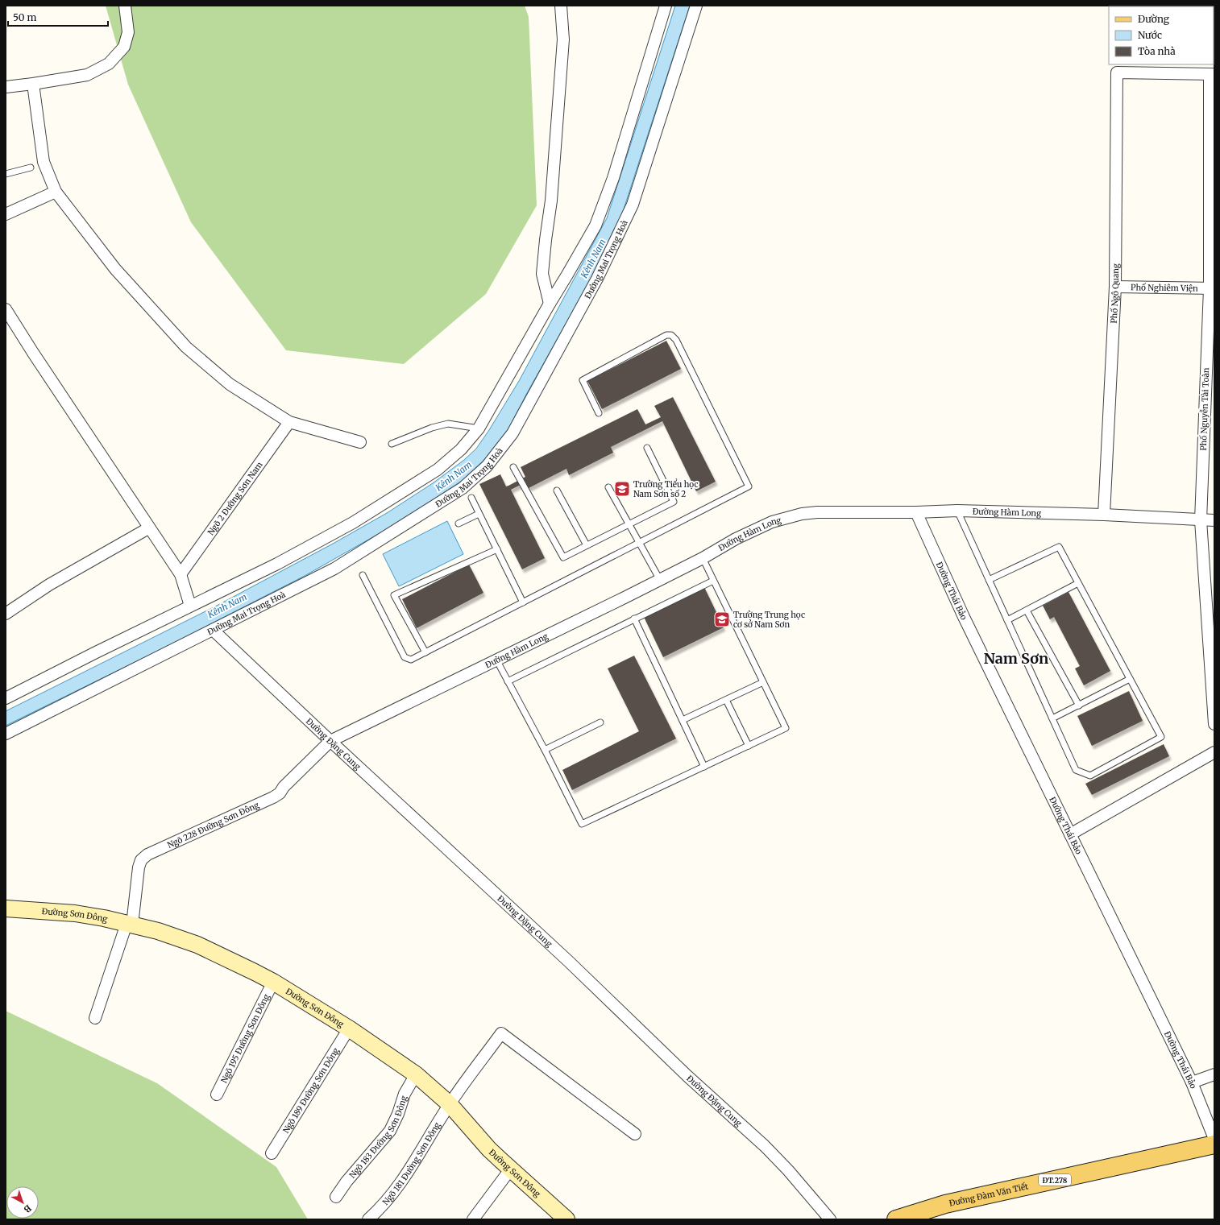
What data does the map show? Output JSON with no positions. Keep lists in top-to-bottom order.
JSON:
{
  "streets": {
    "main road": ["Đường Sơn Đông", "ĐT.278", "Đường Đàm Văn Tiết"],
    "street": [
      "Đường Mai Trọng Hoà",
      "Phố Nghiêm Viện",
      "Phố Ngô Quang",
      "Phố Nguyễn Tài Toàn",
      "Ngõ 2 Đường Sơn Nam",
      "Đường Hàm Long",
      "Đường Thái Bảo",
      "Đường Đặng Cung",
      "Ngõ 228 Đường Sơn Đông",
      "Ngõ 195 Đường Sơn Đông",
      "Ngõ 189 Đường Sơn Đông",
      "Ngõ 183 Đường Sơn Đông",
      "Ngõ 181 Đường Sơn Đông"
    ]
  },
  "crossings": [
    ["Đường Mai Trọng Hoà", "Đường Đặng Cung"],
    ["Phố Nghiêm Viện", "Phố Ngô Quang"],
    ["Phố Nghiêm Viện", "Phố Nguyễn Tài Toàn"],
    ["Phố Ngô Quang", "Phố Nguyễn Tài Toàn"],
    ["Phố Ngô Quang", "Đường Hàm Long"],
    ["Phố Nguyễn Tài Toàn", "Đường Hàm Long"],
    ["Đường Hàm Long", "Đường Thái Bảo"],
    ["Đường Hàm Long", "Đường Đặng Cung"],
    ["Đường Hàm Long", "Ngõ 228 Đường Sơn Đông"],
    ["Đường Đặng Cung", "Ngõ 228 Đường Sơn Đông"],
    ["Ngõ 228 Đường Sơn Đông", "Đường Sơn Đông"],
    ["Đường Sơn Đông", "Ngõ 195 Đường Sơn Đông"],
    ["Đường Sơn Đông", "Ngõ 189 Đường Sơn Đông"],
    ["Đường Sơn Đông", "Ngõ 183 Đường Sơn Đông"],
    ["Đường Sơn Đông", "Ngõ 181 Đường Sơn Đông"]
  ],
  "districts": ["Nam Sơn"],
  "water": ["Kênh Nam"],
  "places": {
    "school or university": ["Trường Tiểu học Nam Sơn số 2", "Trường Trung học cơ sở Nam Sơn"]
  },
  "legend": ["Đường", "Nước", "Tòa nhà"],
  "scale_bar": "50 m",
  "north": "bottom right"
}
